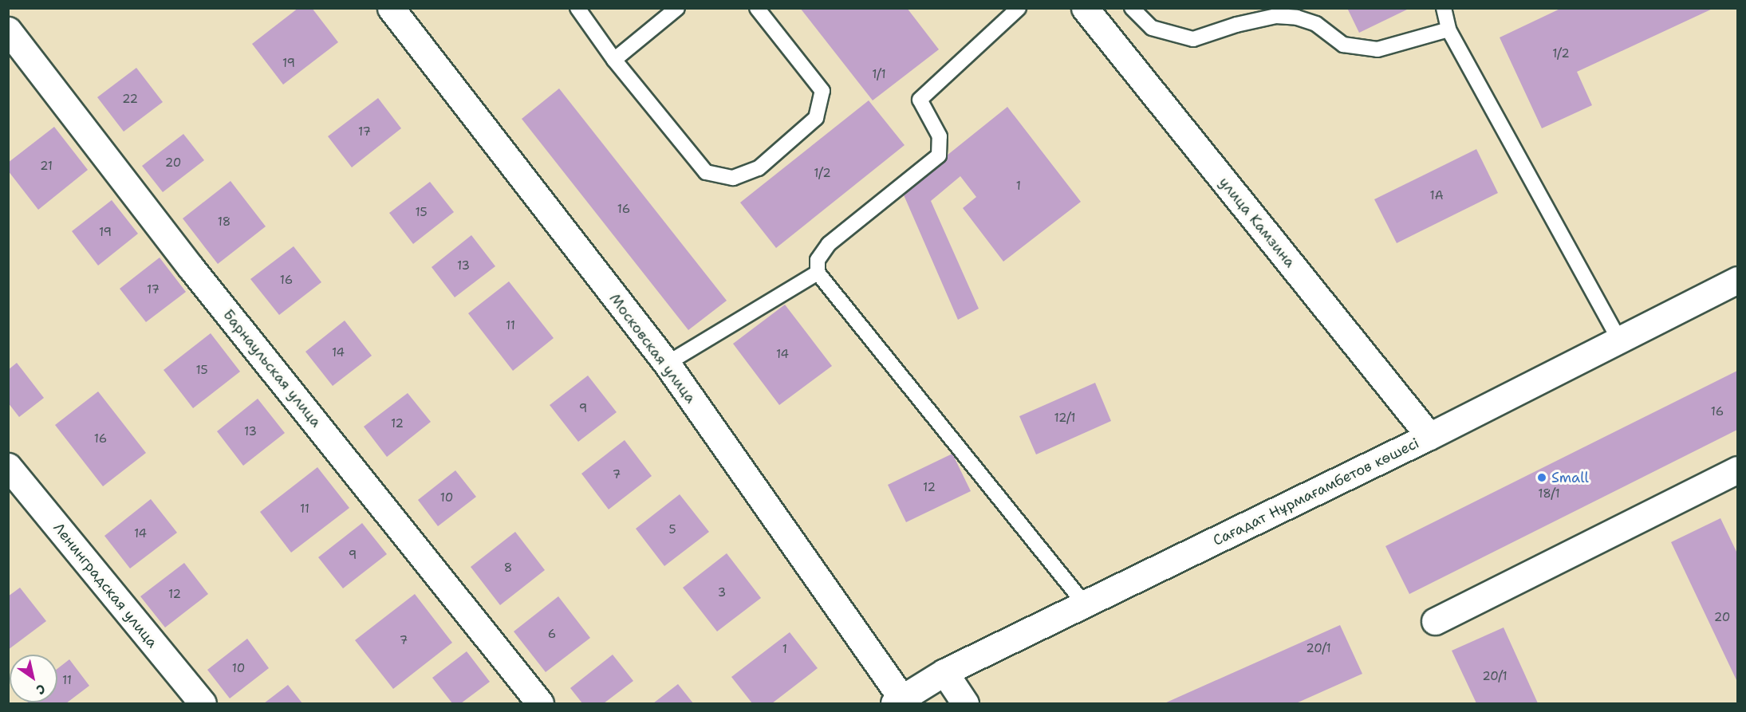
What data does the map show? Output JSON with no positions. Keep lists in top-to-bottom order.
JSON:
{
  "streets": {
    "street": [
      "улица Камзина",
      "Московская улица",
      "Барнаульская улица",
      "Сағадат Нұрмағамбетов көшесі",
      "Ленинградская улица"
    ]
  },
  "crossings": [
    ["улица Камзина", "Сағадат Нұрмағамбетов көшесі"],
    ["Московская улица", "Сағадат Нұрмағамбетов көшесі"]
  ],
  "places": ["Small"],
  "house_numbers": [
    "1/2",
    "19",
    "1/1",
    "22",
    "17",
    "20",
    "21",
    "1/2",
    "1",
    "1А",
    "16",
    "15",
    "18",
    "19",
    "13",
    "16",
    "17",
    "11",
    "14",
    "14",
    "15",
    "9",
    "16",
    "12/1",
    "12",
    "13",
    "16",
    "7",
    "12",
    "18/1",
    "10",
    "11",
    "5",
    "14",
    "9",
    "8",
    "3",
    "12",
    "20",
    "6",
    "7",
    "20/1",
    "1",
    "10",
    "20/1",
    "11"
  ],
  "north": "bottom right"
}
